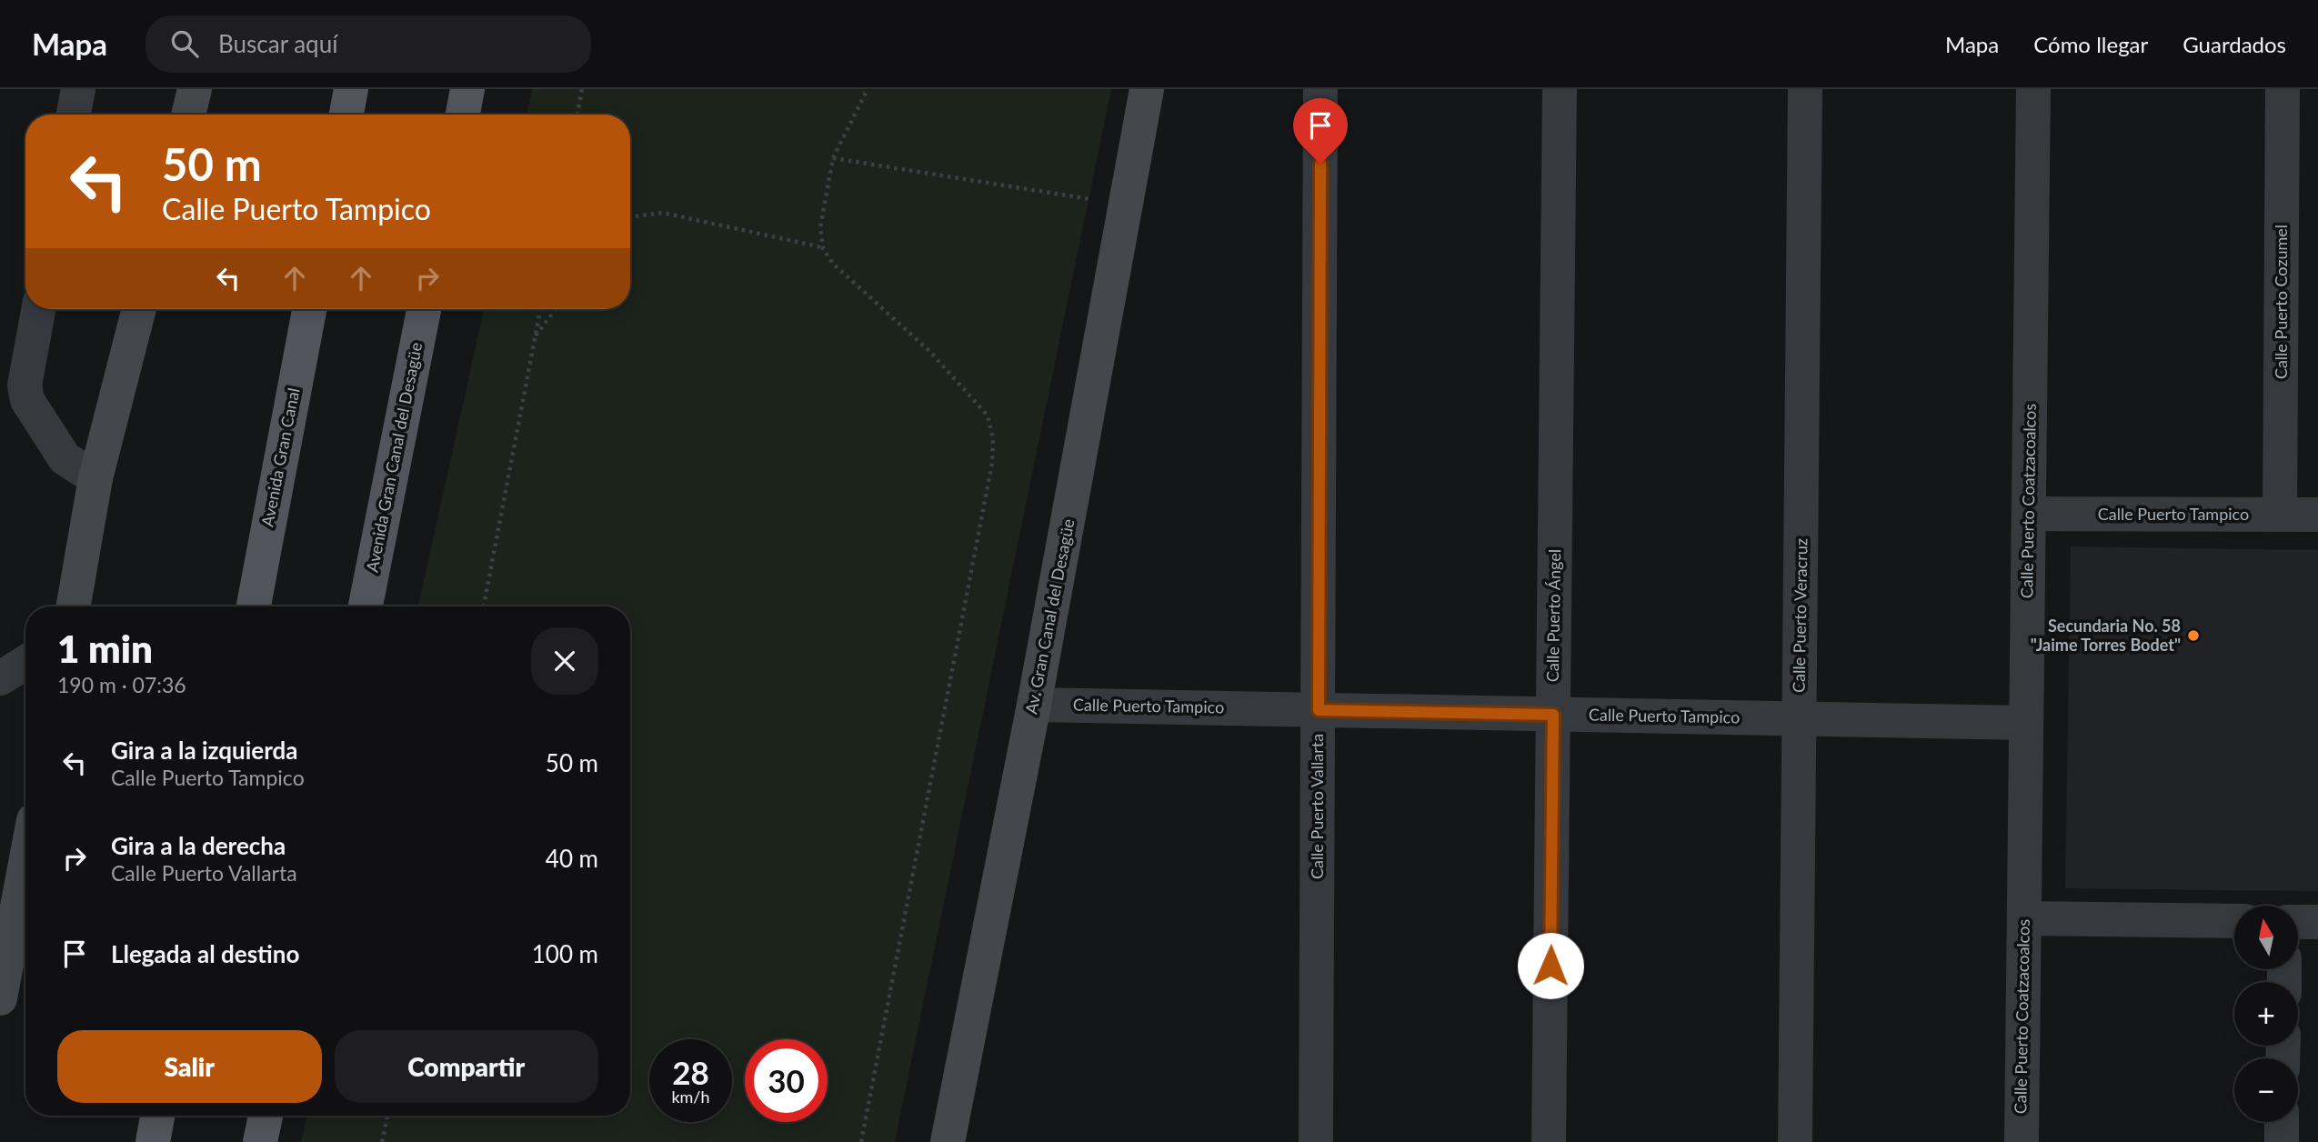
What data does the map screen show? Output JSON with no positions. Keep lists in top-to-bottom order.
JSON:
{
  "streets": {
    "main road": ["Avenida Gran Canal", "Avenida Gran Canal del Desagüe"],
    "street": [
      "Calle Puerto Cozumel",
      "Calle Puerto Coatzacoalcos",
      "Calle Puerto Tampico",
      "Calle Puerto Ángel",
      "Calle Puerto Veracruz",
      "Av. Gran Canal del Desagüe",
      "Calle Puerto Vallarta"
    ]
  },
  "crossings": [
    ["Calle Puerto Cozumel", "Calle Puerto Tampico"],
    ["Calle Puerto Coatzacoalcos", "Calle Puerto Tampico"],
    ["Calle Puerto Tampico", "Calle Puerto Ángel"],
    ["Calle Puerto Tampico", "Calle Puerto Veracruz"],
    ["Calle Puerto Tampico", "Av. Gran Canal del Desagüe"],
    ["Calle Puerto Tampico", "Calle Puerto Vallarta"]
  ],
  "places": ["Secundaria No. 58 \"Jaime Torres Bodet\""],
  "north": "top",
  "page": {
    "header": "Mapa",
    "search": "Buscar aquí",
    "nav": ["Mapa", "Cómo llegar", "Guardados"],
    "turn": ["50 m", "Calle Puerto Tampico"],
    "heading": ["1 min", "190 m · 07:36"],
    "list": [
      {
        "name": "Gira a la izquierda",
        "note": "Calle Puerto Tampico",
        "value": "50 m"
      },
      {
        "name": "Gira a la derecha",
        "note": "Calle Puerto Vallarta",
        "value": "40 m"
      },
      {
        "name": "Llegada al destino",
        "value": "100 m"
      }
    ],
    "map_buttons": ["+", "−"],
    "buttons": ["Salir", "Compartir"],
    "speed": "28 km/h",
    "limit": "30"
  }
}
